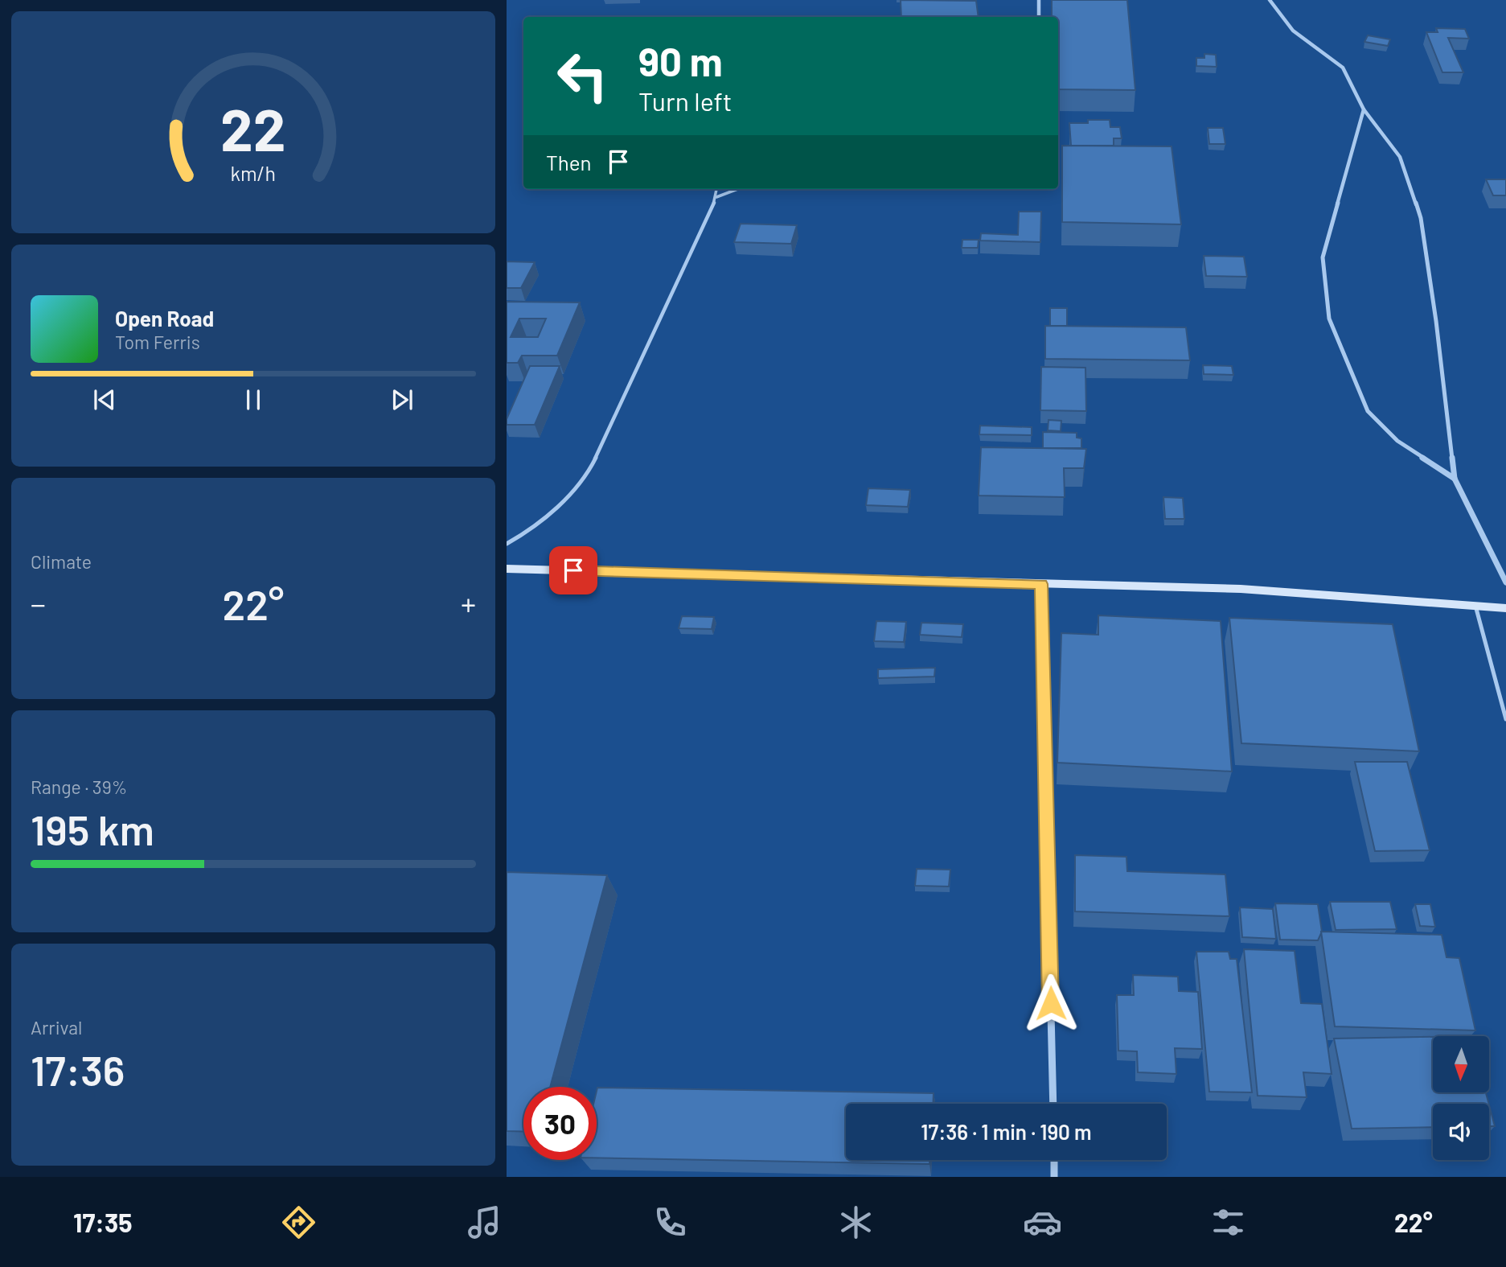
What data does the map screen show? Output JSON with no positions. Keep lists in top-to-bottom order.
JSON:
{
  "north": "bottom",
  "page": {
    "turn": ["90 m", "Turn left"],
    "then": "Then",
    "song": ["Open Road", "Tom Ferris"],
    "tile": [
      "Climate",
      ["Range · 39%", "195 km"],
      ["Arrival", "17:36"]
    ],
    "heat": ["−", "22°", "+"],
    "limit": "30",
    "trip": "17:36 · 1 min · 190 m",
    "tabs": ["17:35", "22°"],
    "gauge": ["22", "km/h"]
  }
}
